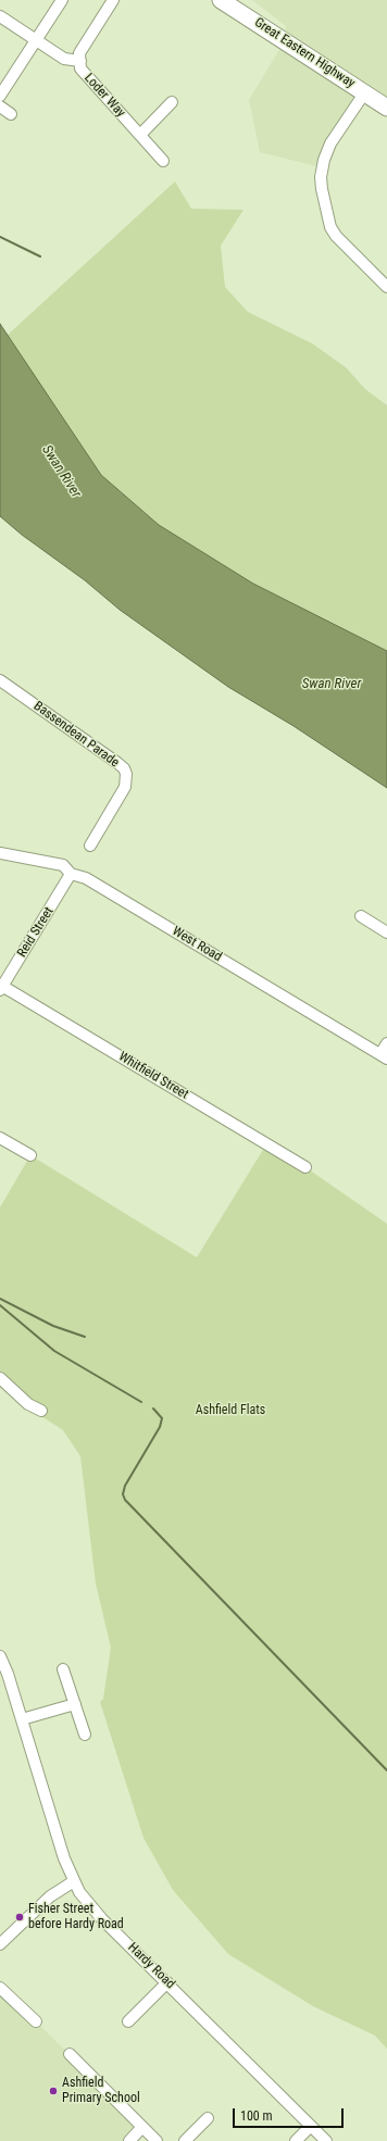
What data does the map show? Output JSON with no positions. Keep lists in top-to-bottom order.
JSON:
{
  "streets": {
    "highway": ["Great Eastern Highway"],
    "street": [
      "Loder Way",
      "Bassendean Parade",
      "Reid Street",
      "West Road",
      "Whitfield Street",
      "Hardy Road"
    ]
  },
  "crossings": [
    ["Reid Street", "West Road"],
    ["Reid Street", "Whitfield Street"]
  ],
  "water": ["Swan River"],
  "parks": ["Ashfield Flats"],
  "places": ["Fisher Street before Hardy Road", "Ashfield Primary School"],
  "scale_bar": "100 m"
}
